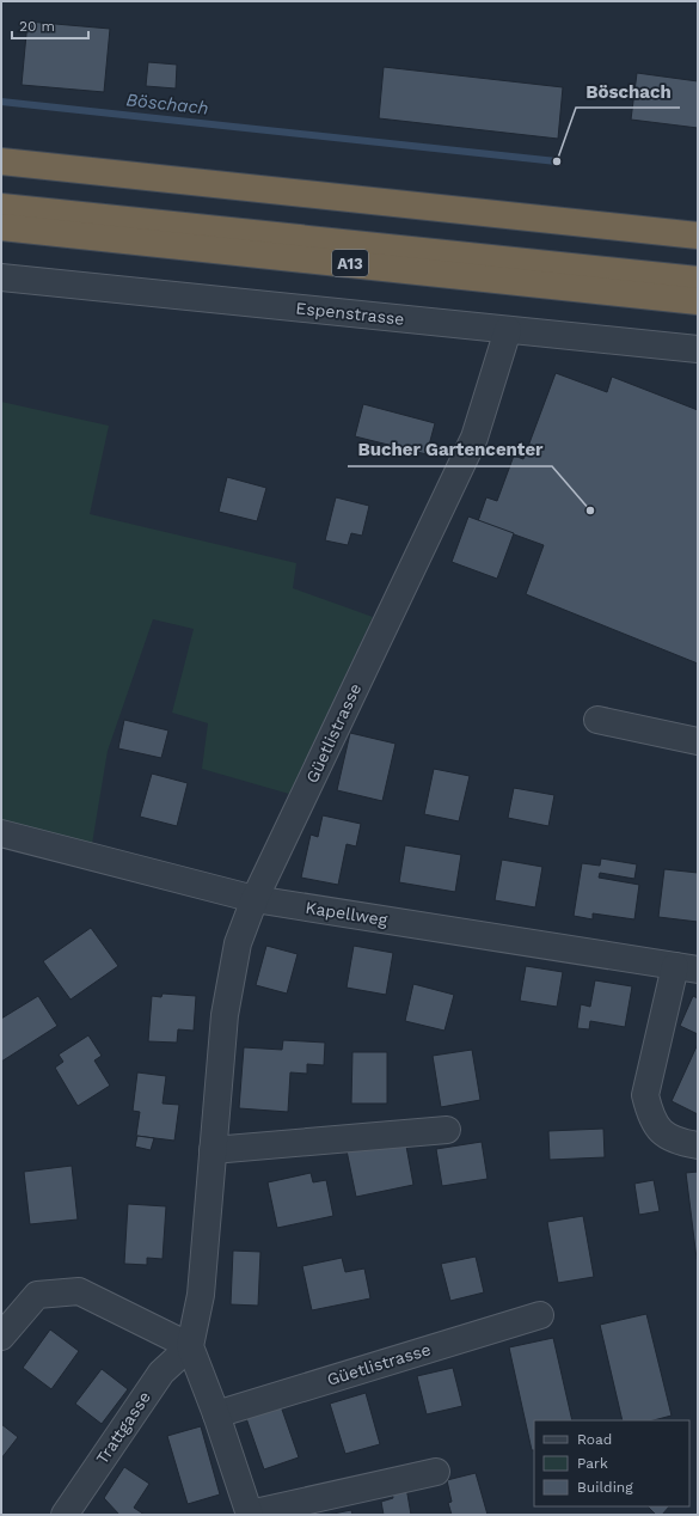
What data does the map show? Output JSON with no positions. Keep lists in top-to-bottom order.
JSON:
{
  "streets": {
    "highway": ["A13"],
    "street": [
      "Espenstrasse",
      "Güetlistrasse",
      "Kapellweg",
      "Trattgasse"
    ]
  },
  "crossings": [
    ["Espenstrasse", "Güetlistrasse"],
    ["Güetlistrasse", "Kapellweg"],
    ["Güetlistrasse", "Trattgasse"]
  ],
  "water": ["Böschach"],
  "places": ["Böschach", "Bucher Gartencenter"],
  "legend": ["Road", "Park", "Building"],
  "scale_bar": "20 m"
}
